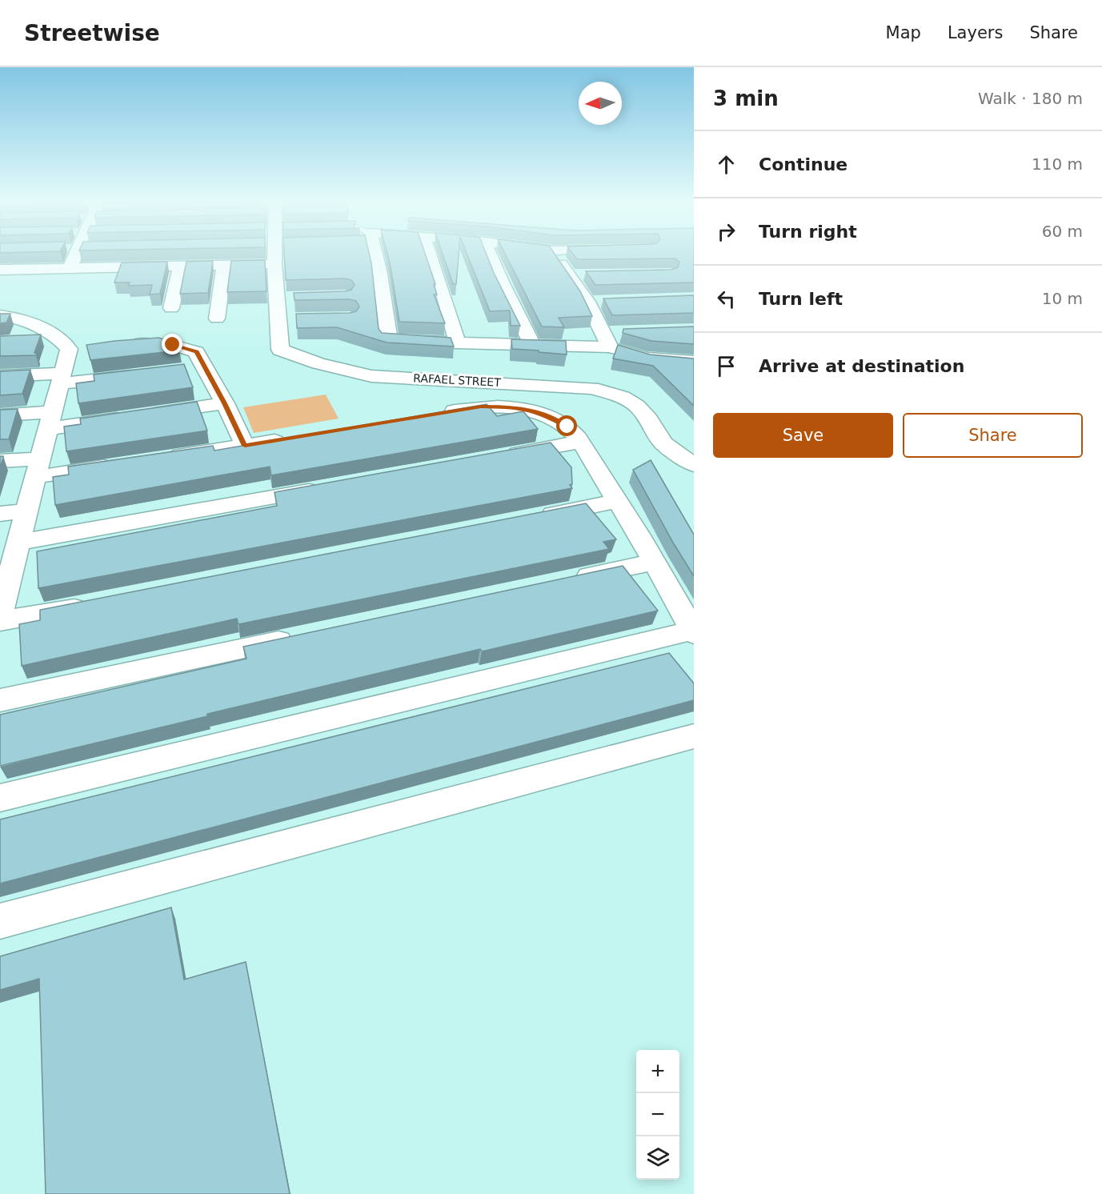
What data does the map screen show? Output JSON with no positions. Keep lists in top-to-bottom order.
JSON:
{
  "streets": {
    "street": ["RAFAEL STREET"]
  },
  "north": "left",
  "page": {
    "header": "Streetwise",
    "nav": ["Map", "Layers", "Share"],
    "heading": ["3 min", "Walk · 180 m"],
    "list": [
      ["Continue", "110 m"],
      ["Turn right", "60 m"],
      ["Turn left", "10 m"],
      "Arrive at destination"
    ],
    "buttons": ["Save", "Share"],
    "map_buttons": ["+", "−"]
  }
}
